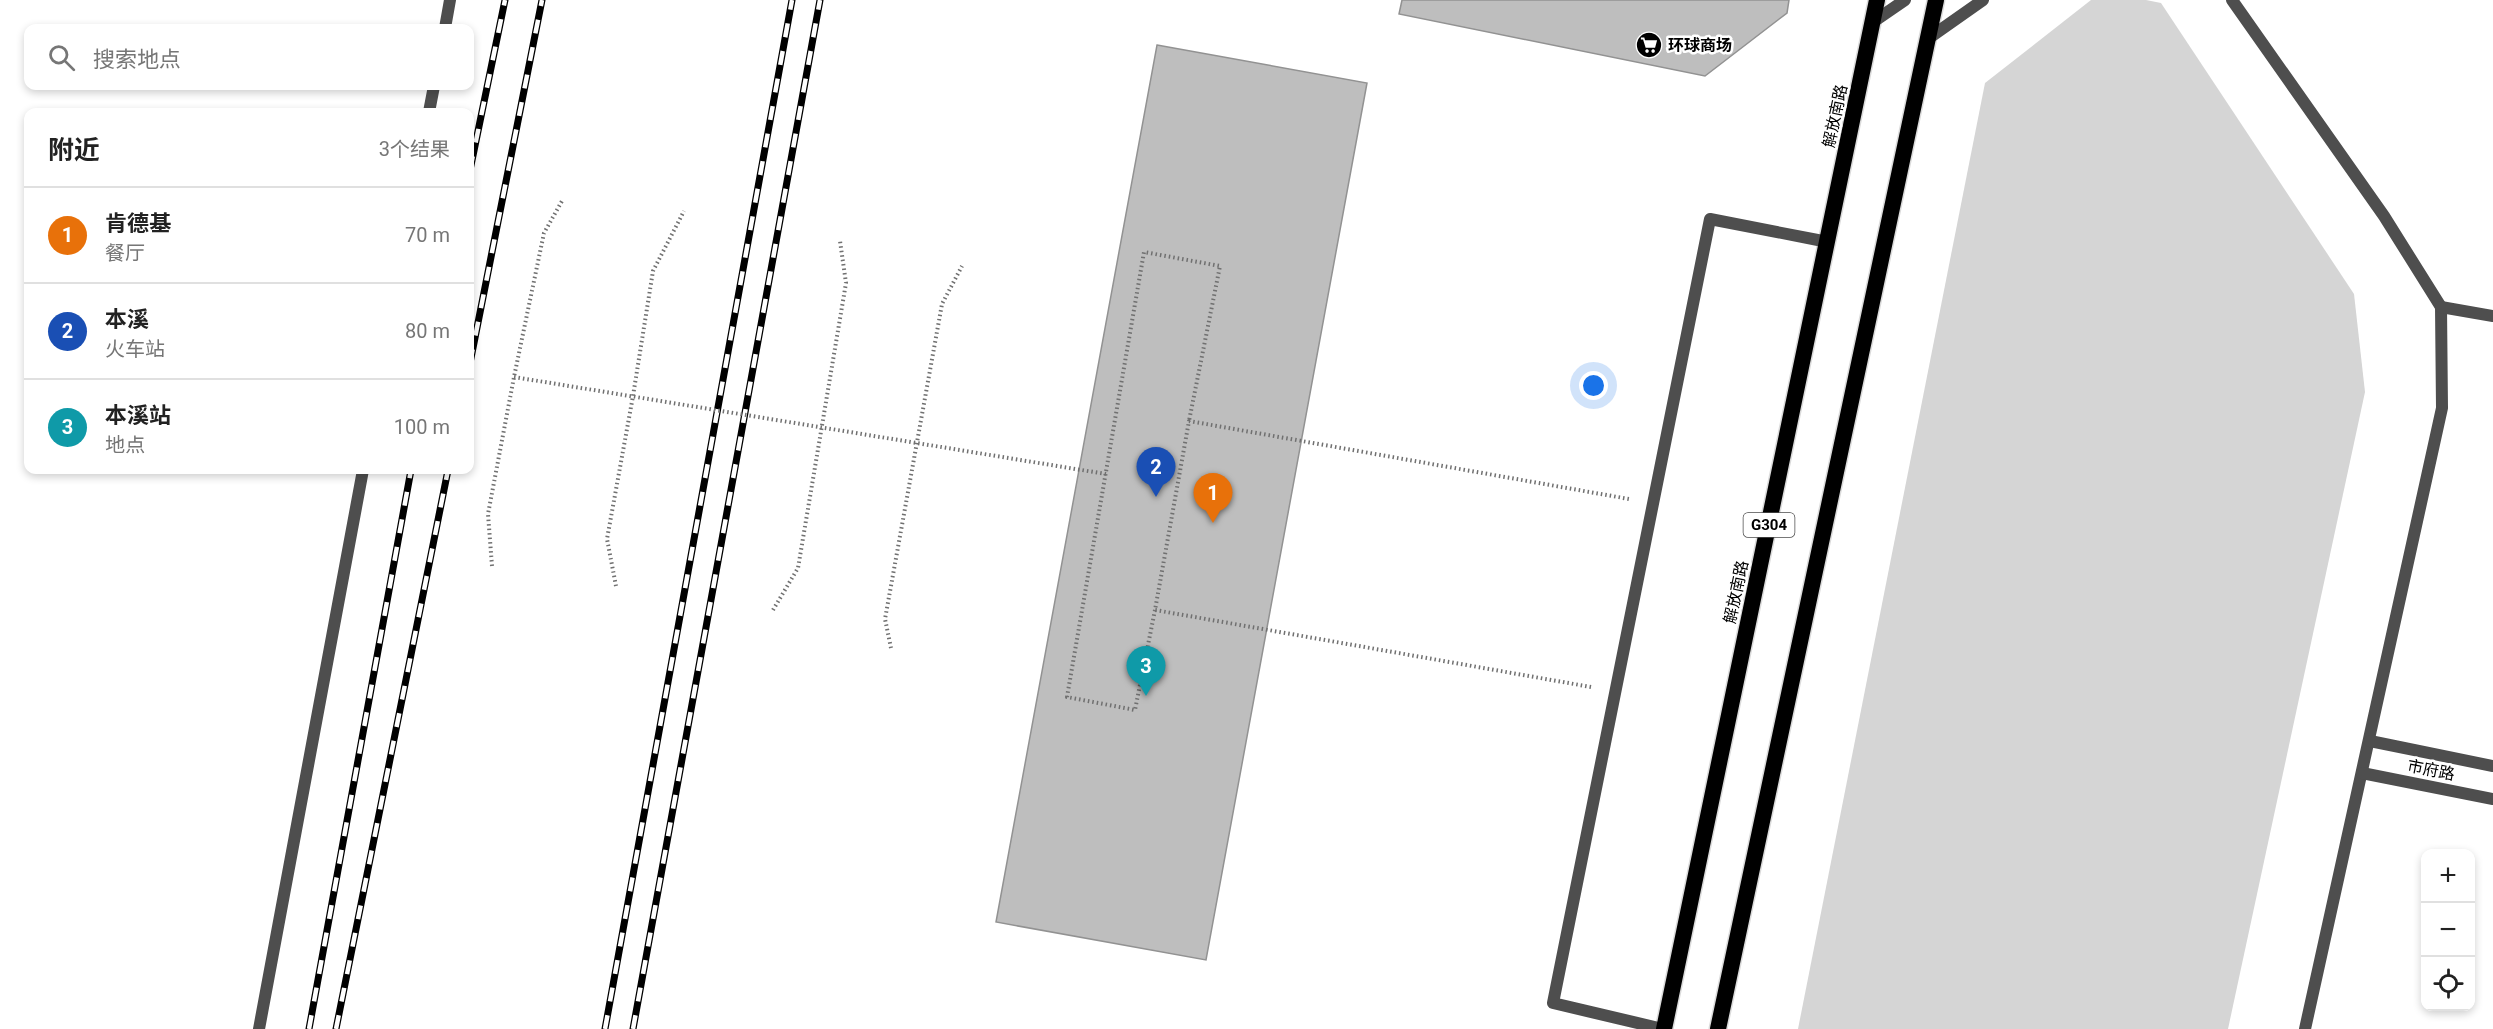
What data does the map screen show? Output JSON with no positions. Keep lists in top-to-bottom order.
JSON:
{
  "streets": {
    "highway": ["解放南路", "G304"],
    "street": ["市府路"]
  },
  "crossings": [
    ["解放南路", "G304"]
  ],
  "places": {
    "supermarket": ["环球商场"]
  },
  "page": {
    "search": "搜索地点",
    "heading": ["附近", "3个结果"],
    "list": [
      {
        "mark": "1",
        "name": "肯德基",
        "note": "餐厅",
        "value": "70 m"
      },
      {
        "mark": "2",
        "name": "本溪",
        "note": "火车站",
        "value": "80 m"
      },
      {
        "mark": "3",
        "name": "本溪站",
        "note": "地点",
        "value": "100 m"
      }
    ],
    "pins": ["2", "1", "3"],
    "map_buttons": ["+", "−"]
  }
}
